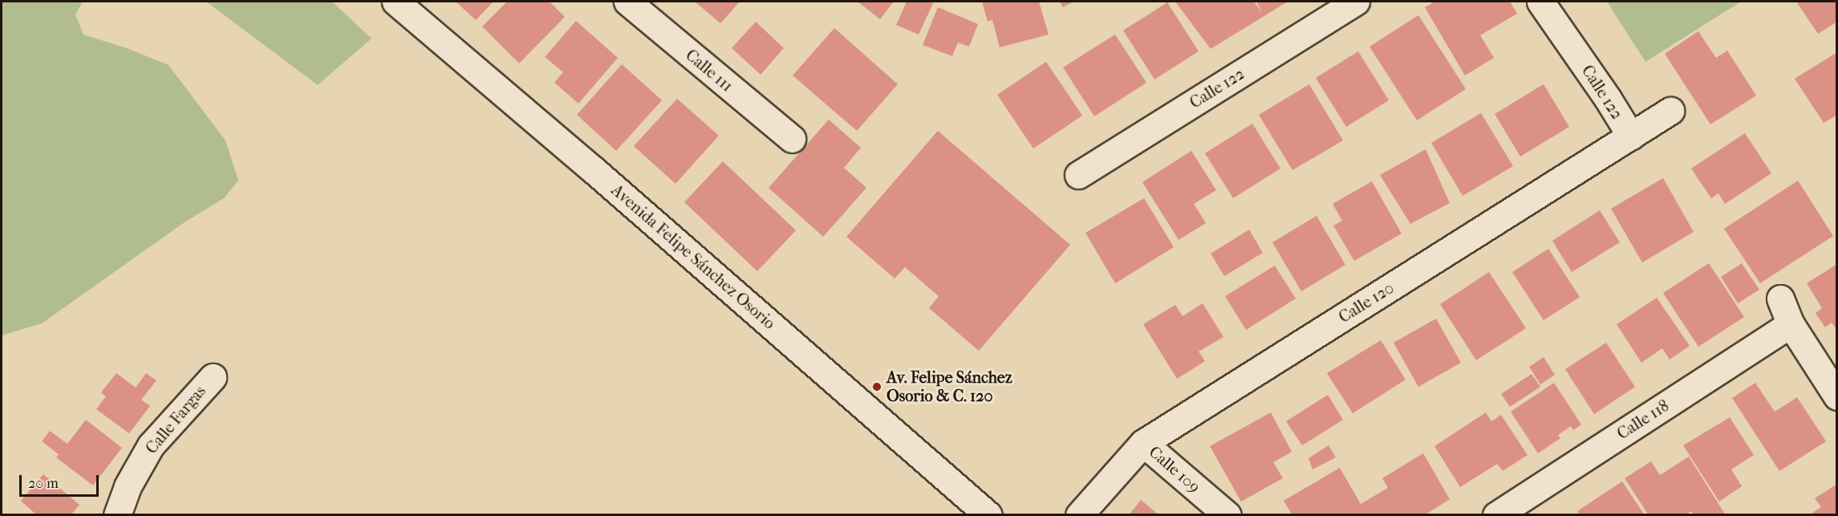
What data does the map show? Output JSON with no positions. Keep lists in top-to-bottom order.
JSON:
{
  "streets": {
    "street": [
      "Calle 111",
      "Calle 122",
      "Avenida Felipe Sánchez Osorio",
      "Calle 120",
      "Calle Fargas",
      "Calle 118",
      "Calle 109"
    ]
  },
  "crossings": [
    ["Calle 122", "Calle 120"],
    ["Calle 120", "Calle 109"]
  ],
  "places": ["Av. Felipe Sánchez Osorio & C. 120"],
  "scale_bar": "20 m"
}
